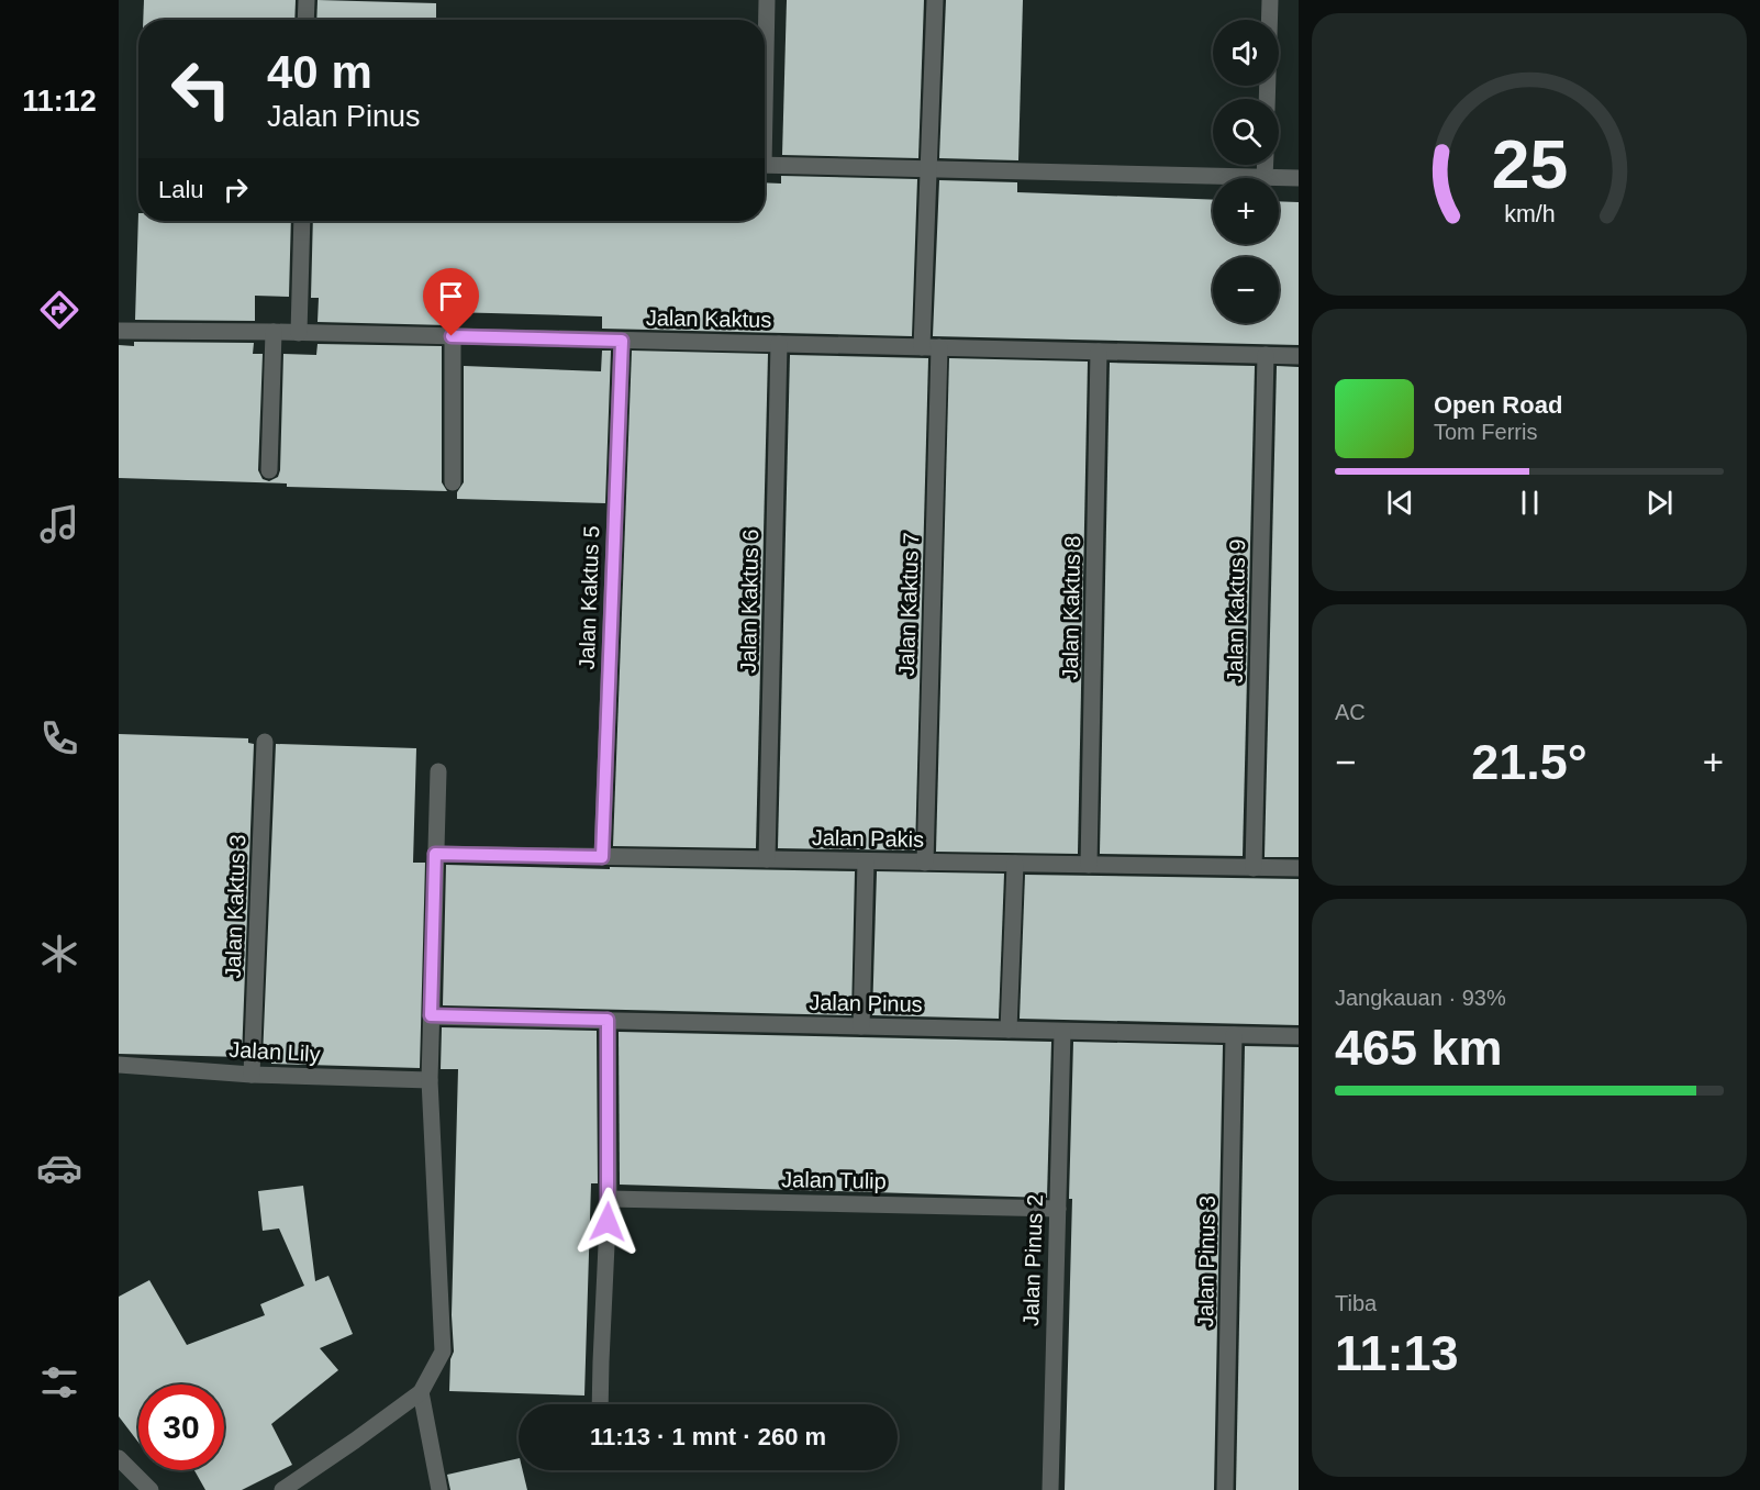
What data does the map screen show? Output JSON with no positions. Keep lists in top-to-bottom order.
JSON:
{
  "streets": {
    "street": [
      "Jalan Kaktus",
      "Jalan Kaktus 5",
      "Jalan Kaktus 6",
      "Jalan Kaktus 7",
      "Jalan Kaktus 8",
      "Jalan Kaktus 9",
      "Jalan Pakis",
      "Jalan Kaktus 3",
      "Jalan Pinus",
      "Jalan Lily",
      "Jalan Tulip",
      "Jalan Pinus 2",
      "Jalan Pinus 3"
    ]
  },
  "crossings": [
    ["Jalan Kaktus", "Jalan Kaktus 5"],
    ["Jalan Kaktus", "Jalan Kaktus 6"],
    ["Jalan Kaktus", "Jalan Kaktus 7"],
    ["Jalan Kaktus", "Jalan Kaktus 8"],
    ["Jalan Kaktus", "Jalan Kaktus 9"],
    ["Jalan Kaktus 5", "Jalan Pakis"],
    ["Jalan Kaktus 6", "Jalan Pakis"],
    ["Jalan Kaktus 7", "Jalan Pakis"],
    ["Jalan Kaktus 8", "Jalan Pakis"],
    ["Jalan Kaktus 9", "Jalan Pakis"],
    ["Jalan Kaktus 3", "Jalan Lily"],
    ["Jalan Pinus", "Jalan Pinus 2"],
    ["Jalan Pinus", "Jalan Pinus 3"],
    ["Jalan Tulip", "Jalan Pinus 2"]
  ],
  "page": {
    "tabs": "11:12",
    "map_buttons": ["+", "−"],
    "turn": ["40 m", "Jalan Pinus"],
    "then": "Lalu",
    "song": ["Open Road", "Tom Ferris"],
    "tile": [
      "AC",
      ["Jangkauan · 93%", "465 km"],
      ["Tiba", "11:13"]
    ],
    "heat": ["−", "21.5°", "+"],
    "limit": "30",
    "trip": "11:13 · 1 mnt · 260 m",
    "gauge": ["25", "km/h"]
  }
}
